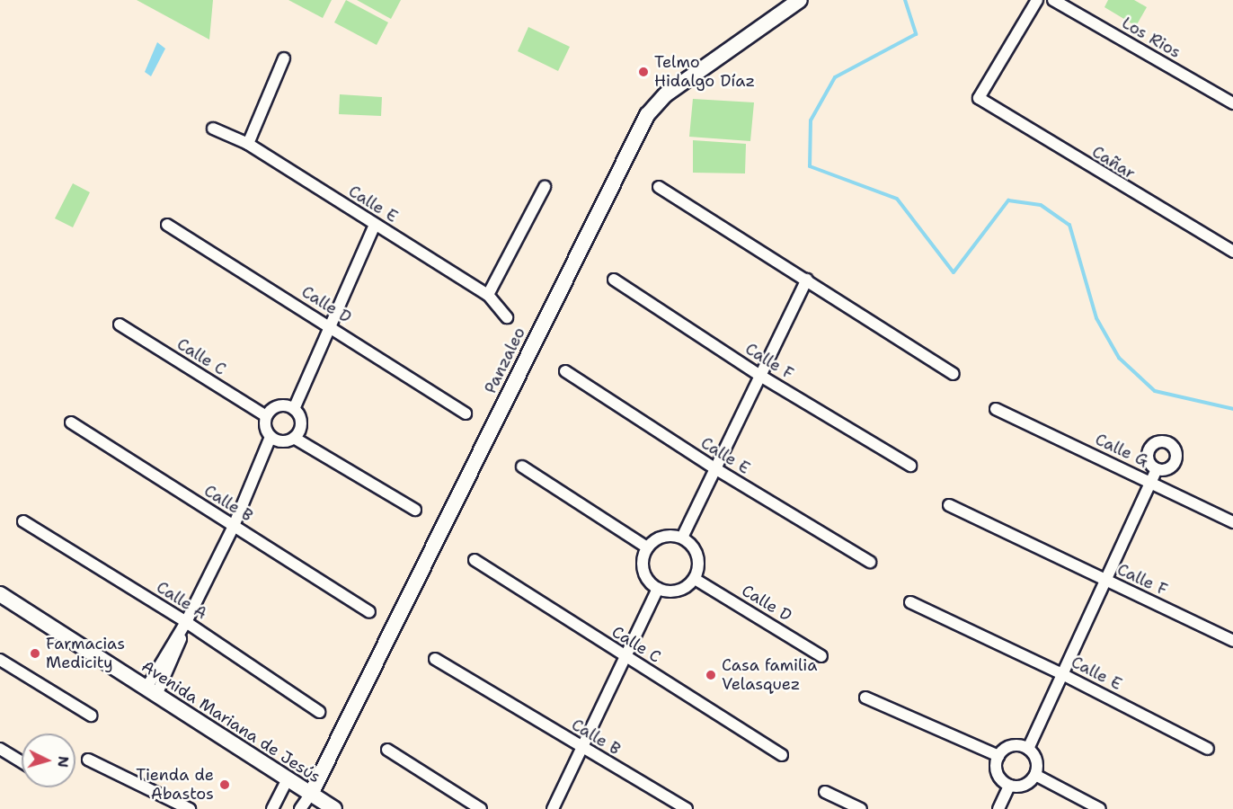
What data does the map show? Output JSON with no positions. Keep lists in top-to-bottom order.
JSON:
{
  "streets": {
    "street": [
      "Los Rios",
      "Cañar",
      "Calle E",
      "Calle D",
      "Calle C",
      "Panzaleo",
      "Calle F",
      "Calle G",
      "Calle B",
      "Calle A",
      "Avenida Mariana de Jesús"
    ]
  },
  "crossings": [
    ["Panzaleo", "Avenida Mariana de Jesús"]
  ],
  "places": [
    "Telmo Hidalgo Díaz",
    "Farmacias Medicity",
    "Casa familia Velasquez",
    "Tienda de Abastos"
  ],
  "north": "right"
}
